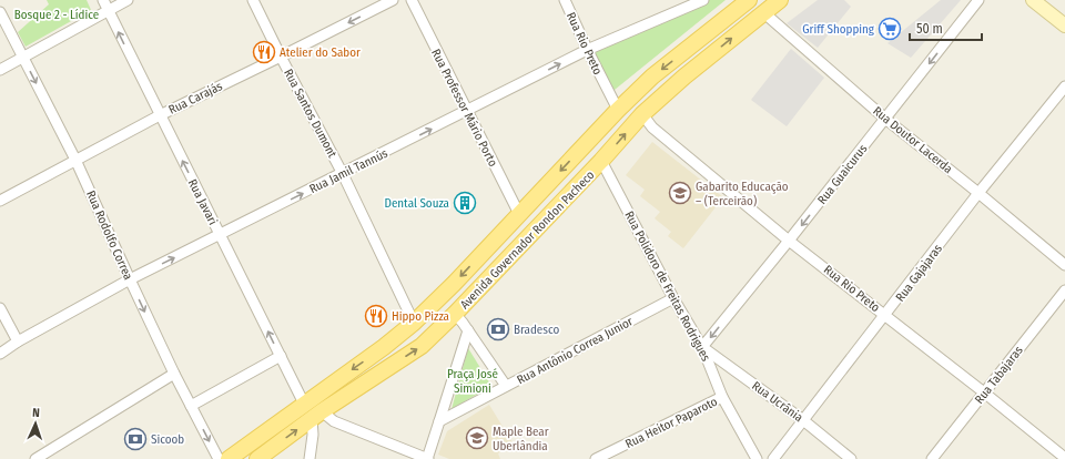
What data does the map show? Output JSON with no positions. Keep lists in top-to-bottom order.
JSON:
{
  "streets": {
    "main road": ["Avenida Governador Rondon Pacheco"],
    "street": [
      "Rua Rio Preto",
      "Rua Carajás",
      "Rua Professor Mário Porto",
      "Rua Santos Dumont",
      "Rua Doutor Lacerda",
      "Rua Jamil Tannús",
      "Rua Guaicurus",
      "Rua Javari",
      "Rua Rodolfo Correa",
      "Rua Gajajaras",
      "Rua Polidoro de Freitas Rodrigues",
      "Rua Antônio Correa Junior",
      "Rua Tabajaras",
      "Rua Ucrânia",
      "Rua Heitor Paparoto"
    ]
  },
  "crossings": [
    ["Rua Rio Preto", "Rua Jamil Tannús"],
    ["Rua Rio Preto", "Rua Guaicurus"],
    ["Rua Rio Preto", "Avenida Governador Rondon Pacheco"],
    ["Rua Rio Preto", "Rua Gajajaras"],
    ["Rua Rio Preto", "Rua Tabajaras"],
    ["Rua Carajás", "Rua Santos Dumont"],
    ["Rua Carajás", "Rua Javari"],
    ["Rua Carajás", "Rua Rodolfo Correa"],
    ["Rua Professor Mário Porto", "Rua Jamil Tannús"],
    ["Rua Professor Mário Porto", "Avenida Governador Rondon Pacheco"],
    ["Rua Santos Dumont", "Rua Jamil Tannús"],
    ["Rua Santos Dumont", "Avenida Governador Rondon Pacheco"],
    ["Rua Doutor Lacerda", "Rua Guaicurus"],
    ["Rua Doutor Lacerda", "Avenida Governador Rondon Pacheco"],
    ["Rua Doutor Lacerda", "Rua Gajajaras"],
    ["Rua Jamil Tannús", "Rua Javari"],
    ["Rua Jamil Tannús", "Rua Rodolfo Correa"],
    ["Rua Guaicurus", "Rua Polidoro de Freitas Rodrigues"],
    ["Rua Guaicurus", "Rua Ucrânia"],
    ["Rua Javari", "Avenida Governador Rondon Pacheco"],
    ["Avenida Governador Rondon Pacheco", "Rua Polidoro de Freitas Rodrigues"],
    ["Rua Gajajaras", "Rua Ucrânia"],
    ["Rua Polidoro de Freitas Rodrigues", "Rua Antônio Correa Junior"],
    ["Rua Polidoro de Freitas Rodrigues", "Rua Ucrânia"],
    ["Rua Polidoro de Freitas Rodrigues", "Rua Heitor Paparoto"]
  ],
  "one_way": [
    "Rua Jamil Tannús",
    "Rua Guaicurus",
    "Rua Javari",
    "Rua Rodolfo Correa"
  ],
  "parks": ["Bosque 2 - Lídice", "Praça José Simioni"],
  "places": {
    "supermarket": ["Griff Shopping"],
    "restaurant": ["Atelier do Sabor", "Hippo Pizza"],
    "school or university": ["Gabarito Educação – (Terceirão)", "Maple Bear Uberlândia"],
    "building": ["Dental Souza"],
    "bank": ["Bradesco", "Sicoob"]
  },
  "scale_bar": "50 m",
  "north": "top"
}
